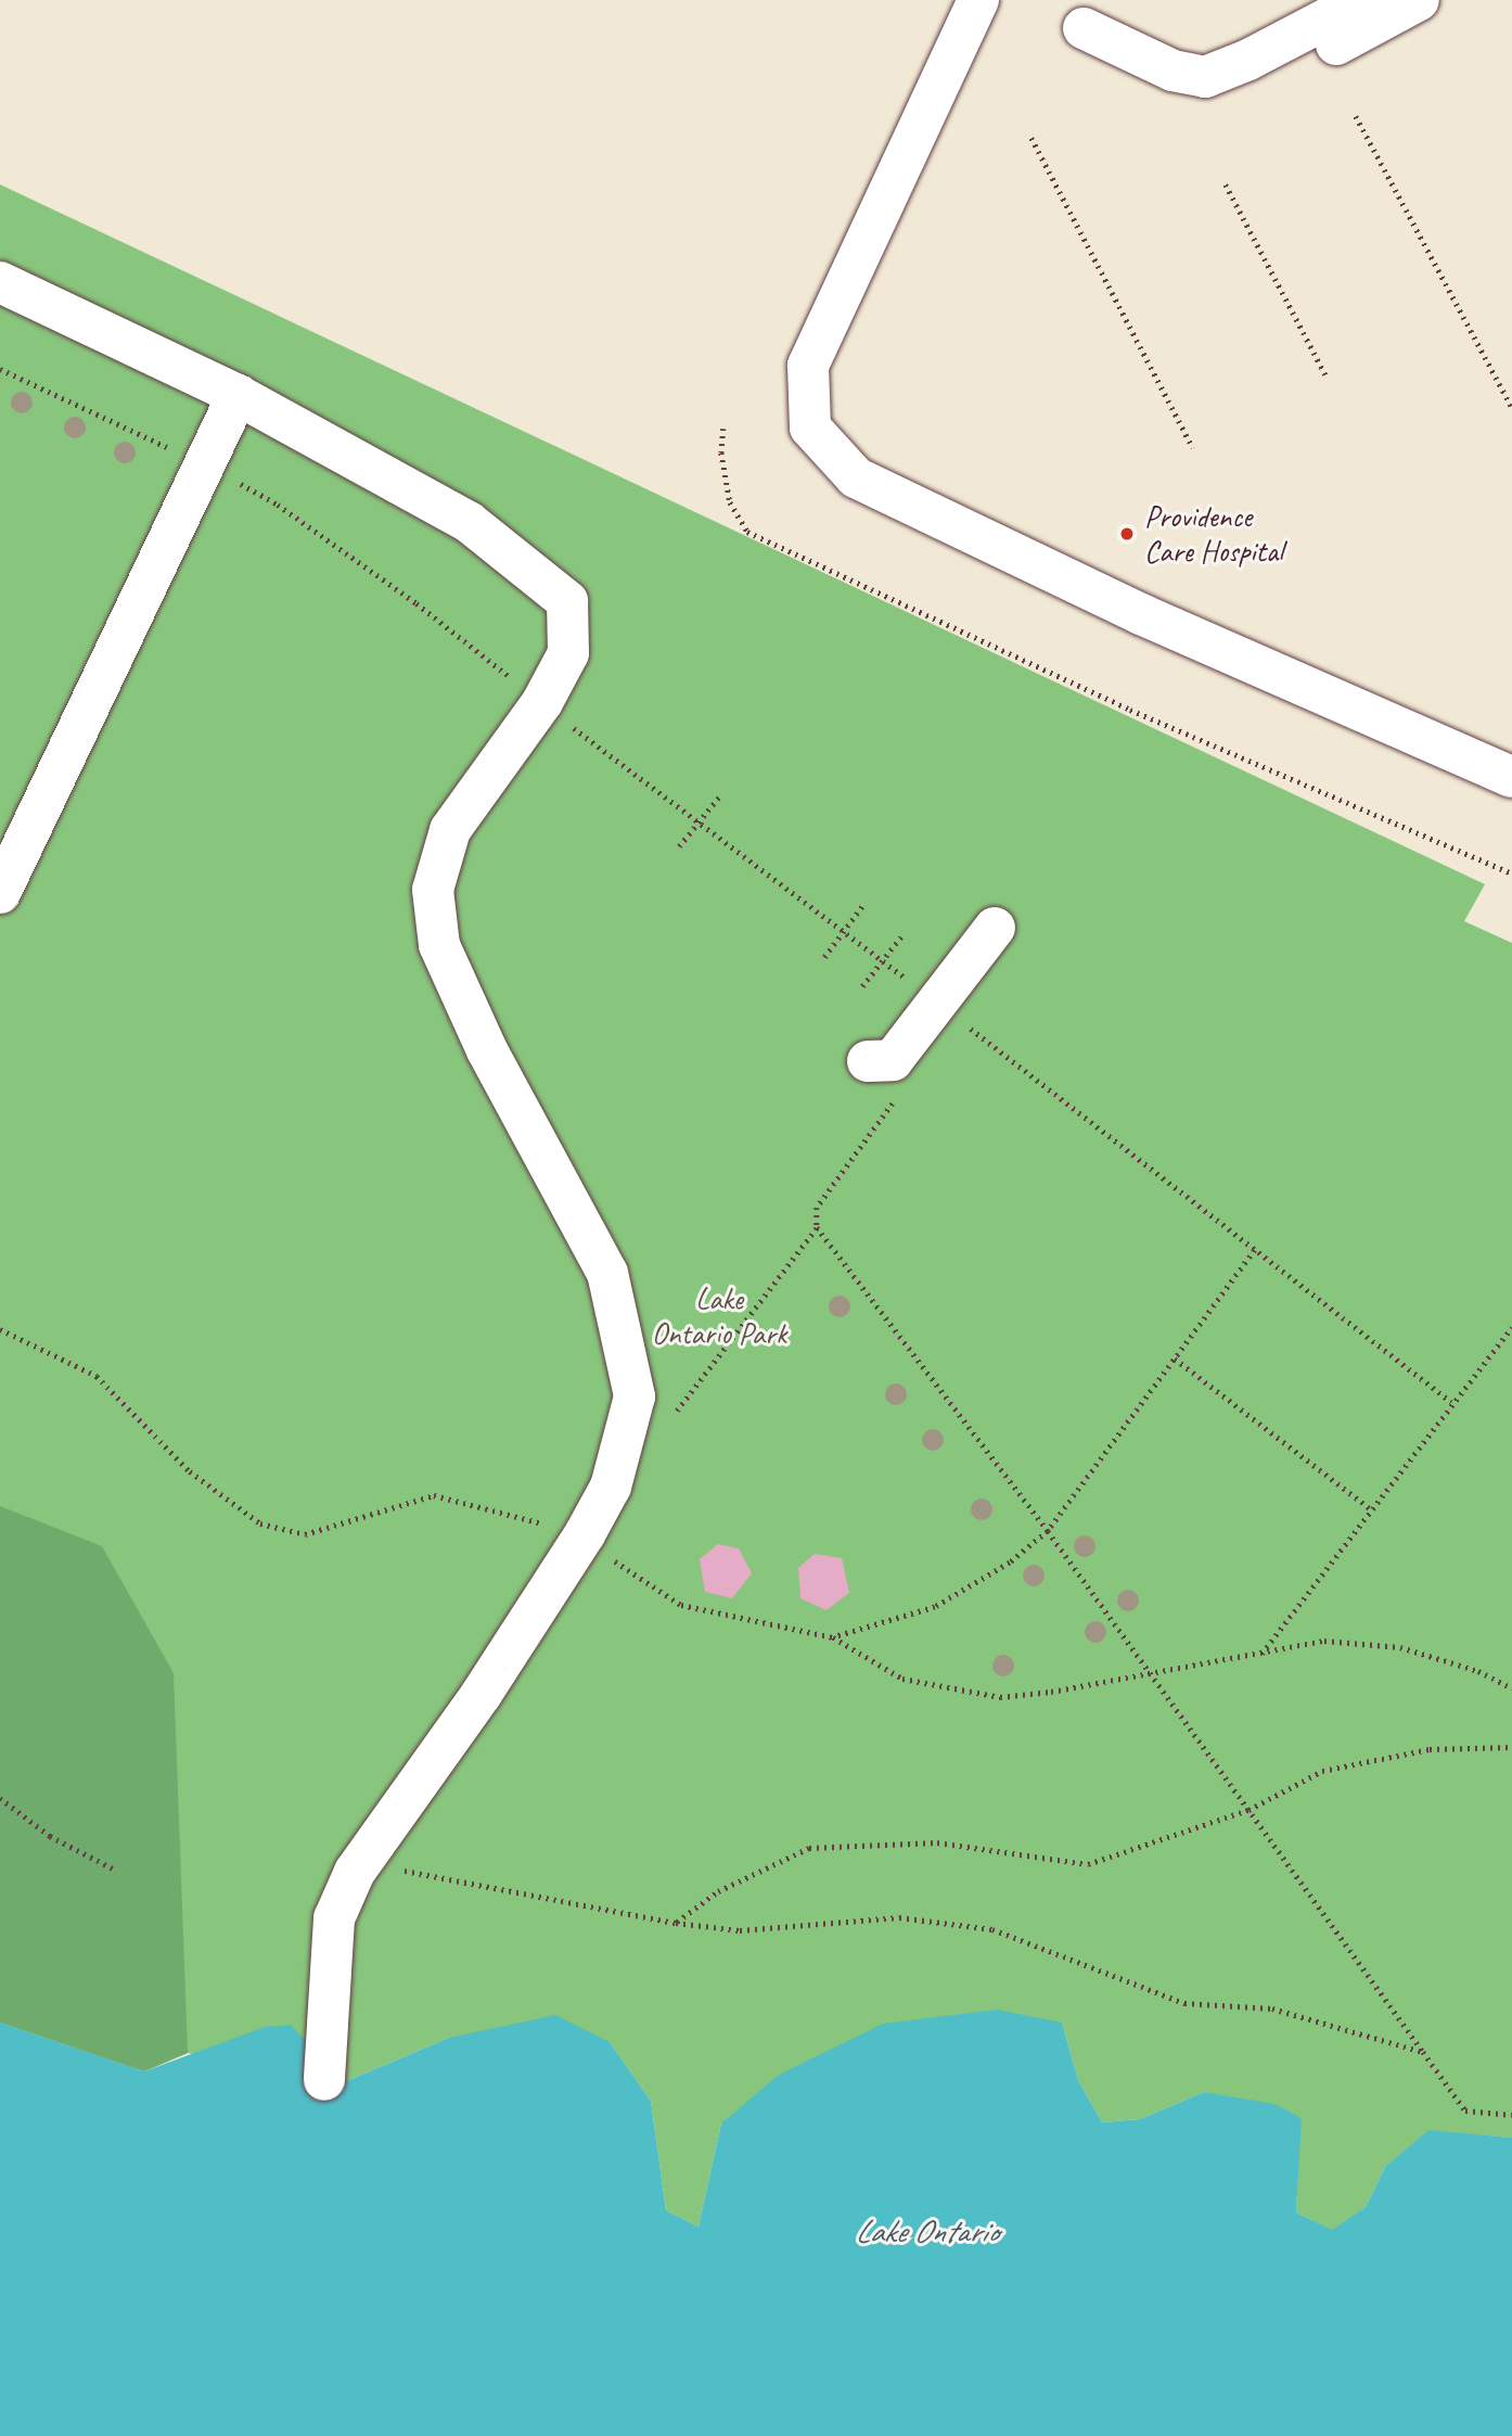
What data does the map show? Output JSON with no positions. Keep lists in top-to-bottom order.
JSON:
{
  "water": ["Lake Ontario"],
  "parks": ["Lake Ontario Park"],
  "places": ["Providence Care Hospital"]
}
